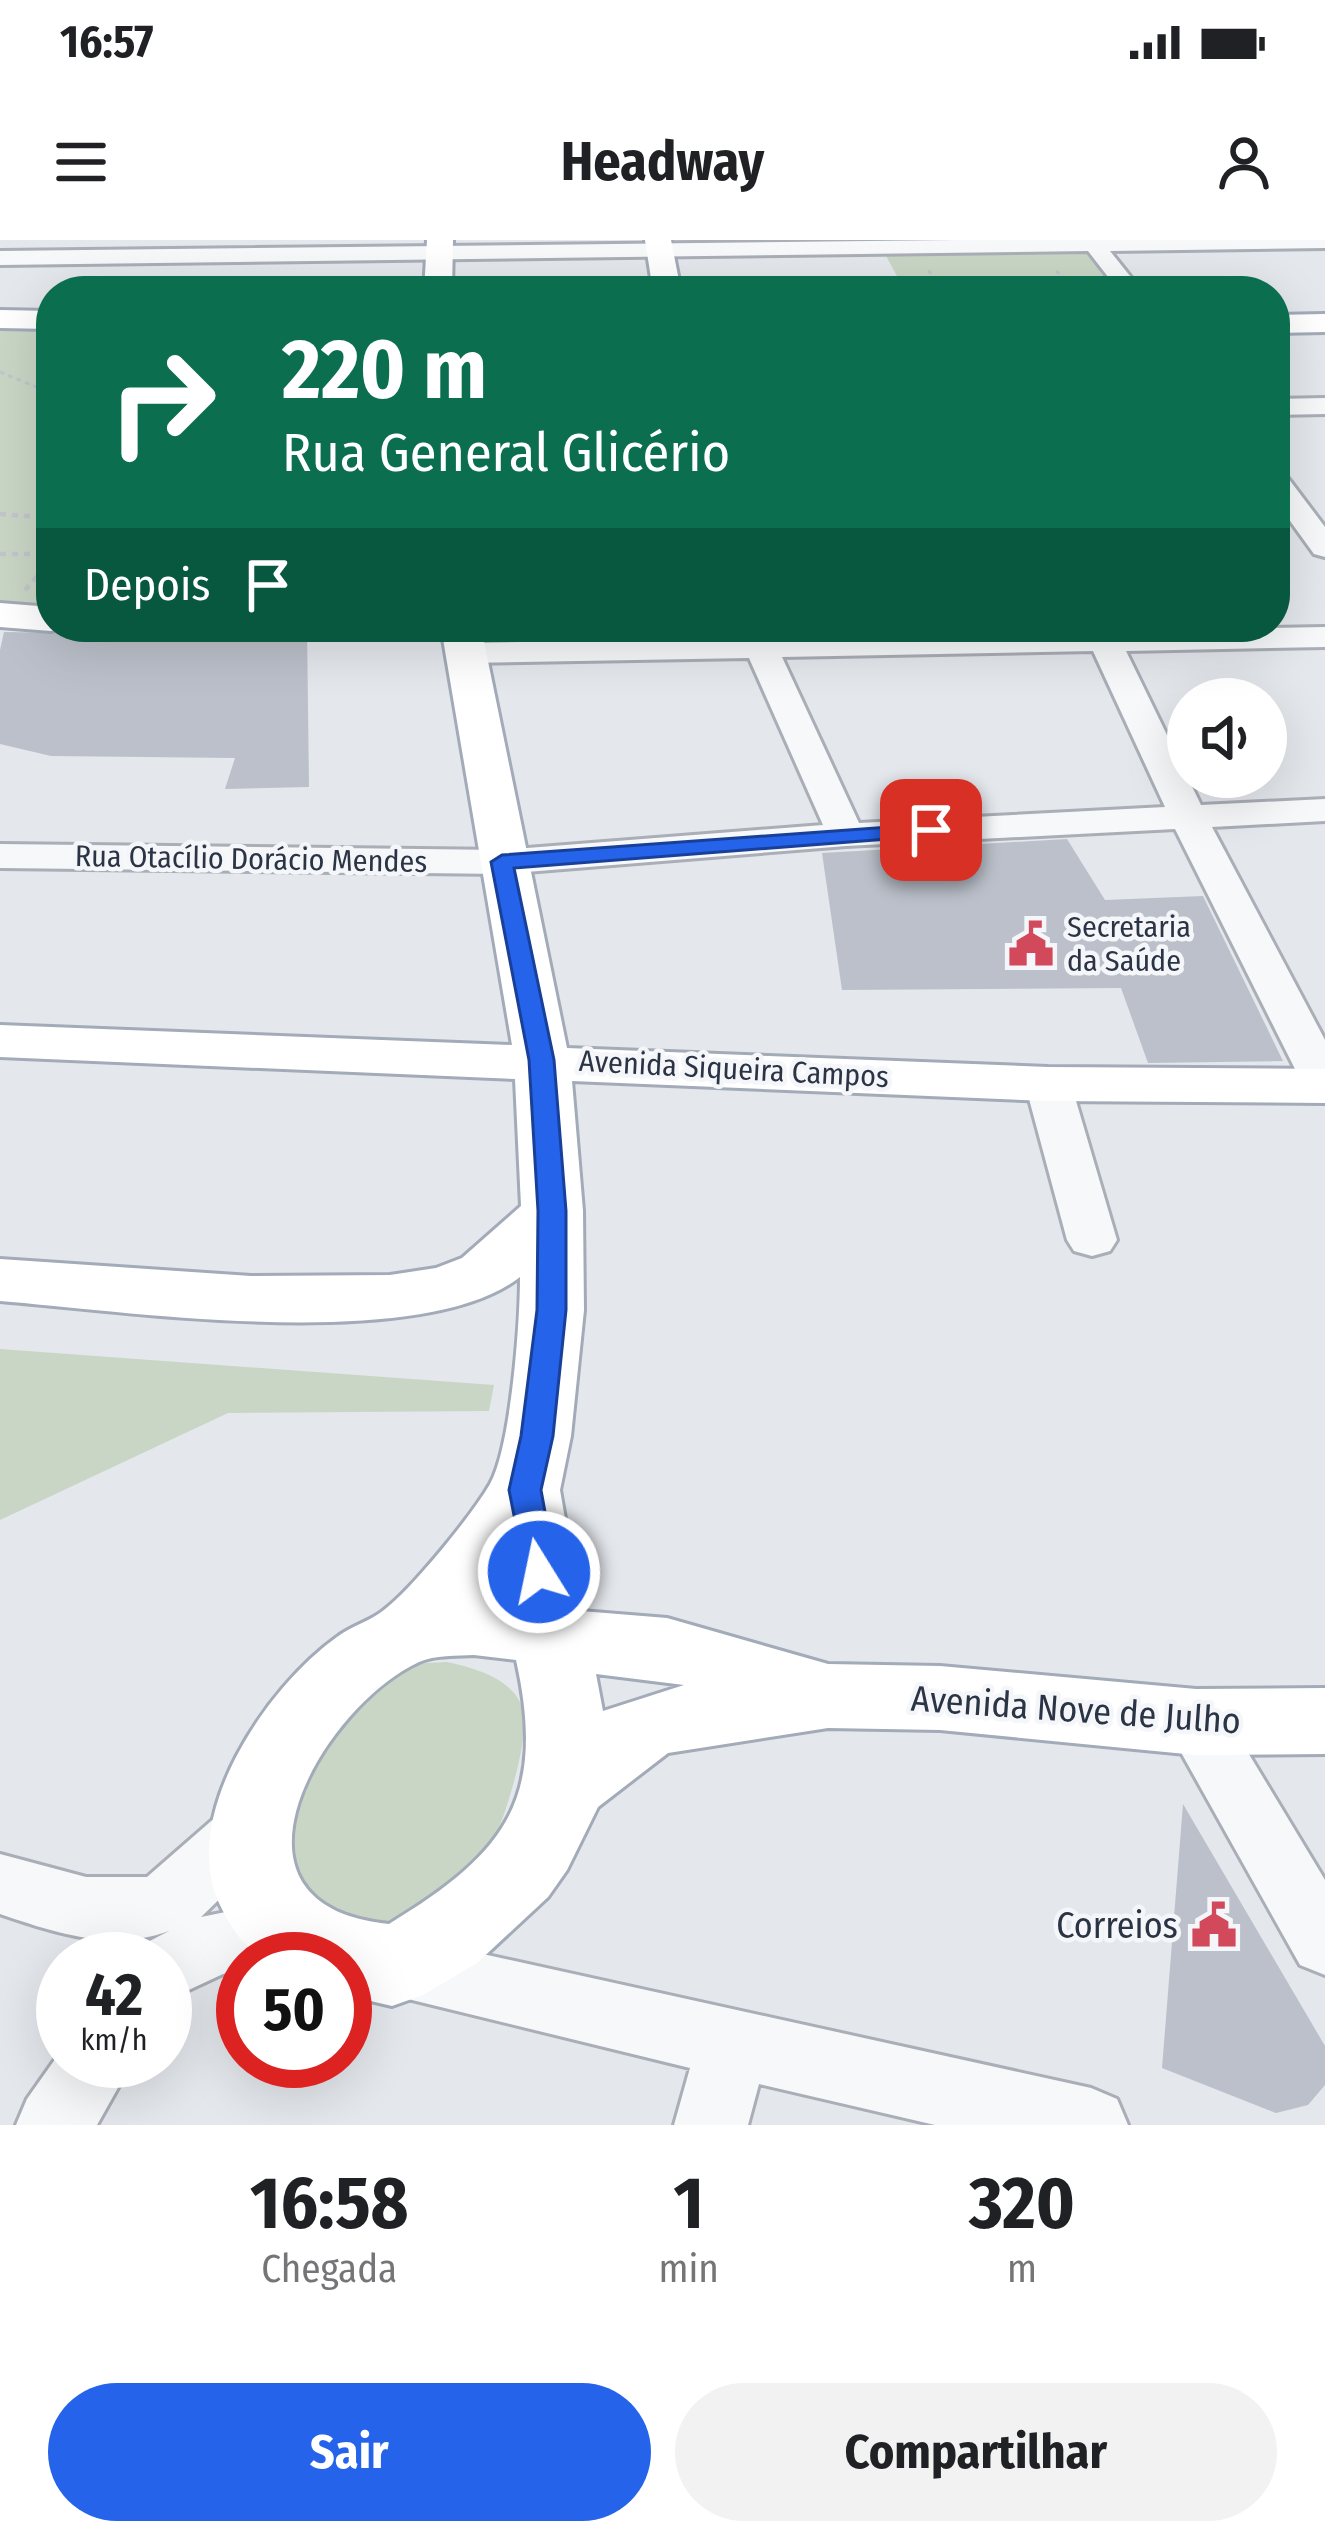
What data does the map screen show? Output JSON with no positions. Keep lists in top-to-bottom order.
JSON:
{
  "streets": {
    "main road": ["Avenida Siqueira Campos", "Avenida Nove de Julho"],
    "street": ["Rua Otacílio Dorácio Mendes"]
  },
  "places": {
    "public building": ["Secretaria da Saúde", "Correios"]
  },
  "page": {
    "status": "16:57",
    "header": "Headway",
    "turn": ["220 m", "Rua General Glicério"],
    "then": "Depois",
    "speed": "42 km/h",
    "limit": "50",
    "eta": [
      "16:58",
      "Chegada",
      "1",
      "min",
      "320",
      "m"
    ],
    "buttons": ["Sair", "Compartilhar"]
  }
}
